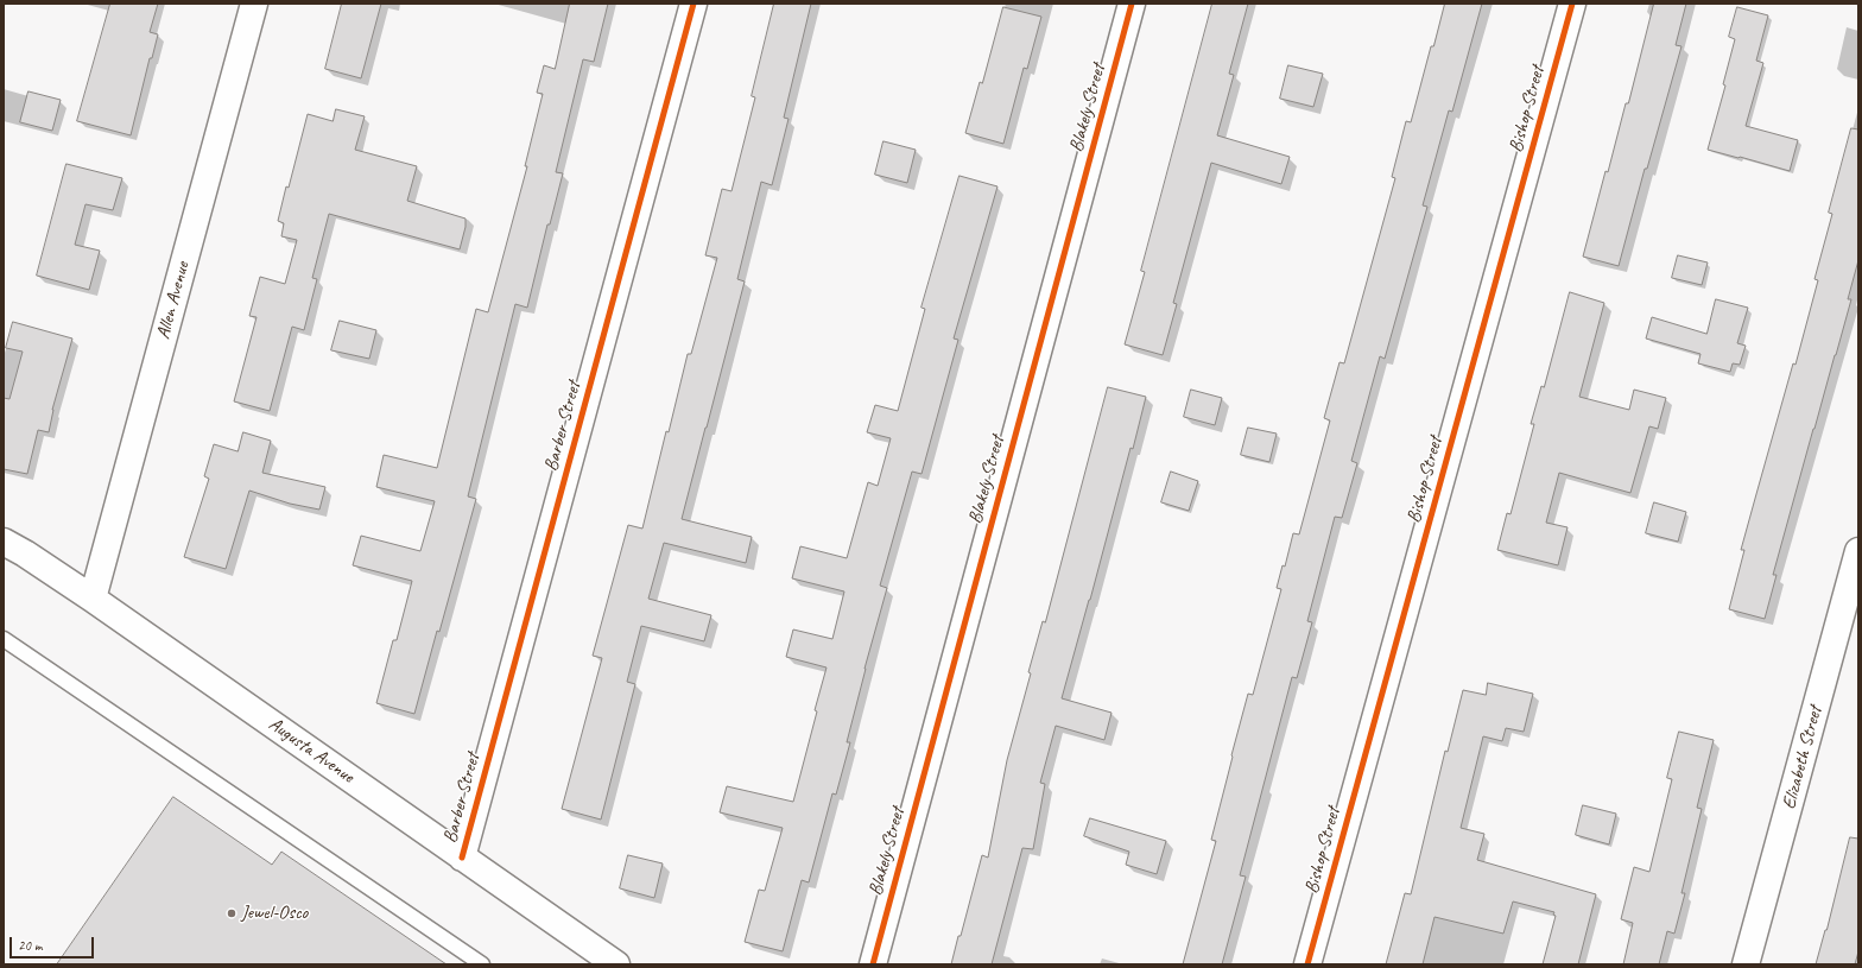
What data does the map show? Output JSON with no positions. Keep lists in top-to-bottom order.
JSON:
{
  "streets": {
    "street": [
      "Blakely Street",
      "Bishop Street",
      "Allen Avenue",
      "Barber Street",
      "Augusta Avenue",
      "Elizabeth Street"
    ]
  },
  "crossings": [
    ["Allen Avenue", "Augusta Avenue"],
    ["Barber Street", "Augusta Avenue"]
  ],
  "places": ["Jewel-Osco"],
  "scale_bar": "20 m"
}
